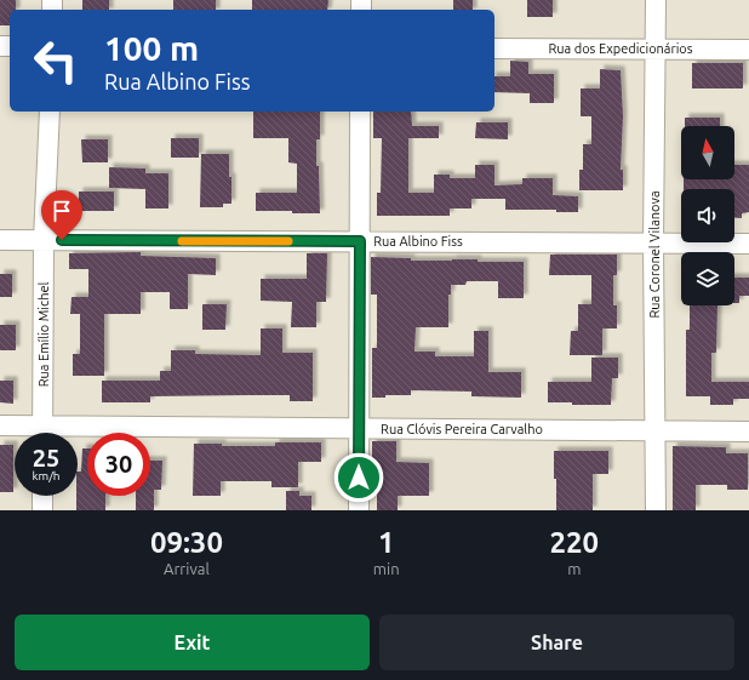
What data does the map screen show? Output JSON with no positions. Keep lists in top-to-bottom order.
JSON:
{
  "streets": {
    "street": [
      "Rua dos Expedicionários",
      "Rua Albino Fiss",
      "Rua Coronel Vilanova",
      "Rua Emílio Michel",
      "Rua Clóvis Pereira Carvalho"
    ]
  },
  "crossings": [
    ["Rua dos Expedicionários", "Rua Coronel Vilanova"],
    ["Rua Albino Fiss", "Rua Coronel Vilanova"],
    ["Rua Albino Fiss", "Rua Emílio Michel"],
    ["Rua Coronel Vilanova", "Rua Clóvis Pereira Carvalho"]
  ],
  "north": "top",
  "page": {
    "turn": ["100 m", "Rua Albino Fiss"],
    "speed": "25 km/h",
    "limit": "30",
    "eta": [
      "09:30",
      "Arrival",
      "1",
      "min",
      "220",
      "m"
    ],
    "buttons": ["Exit", "Share"]
  }
}
